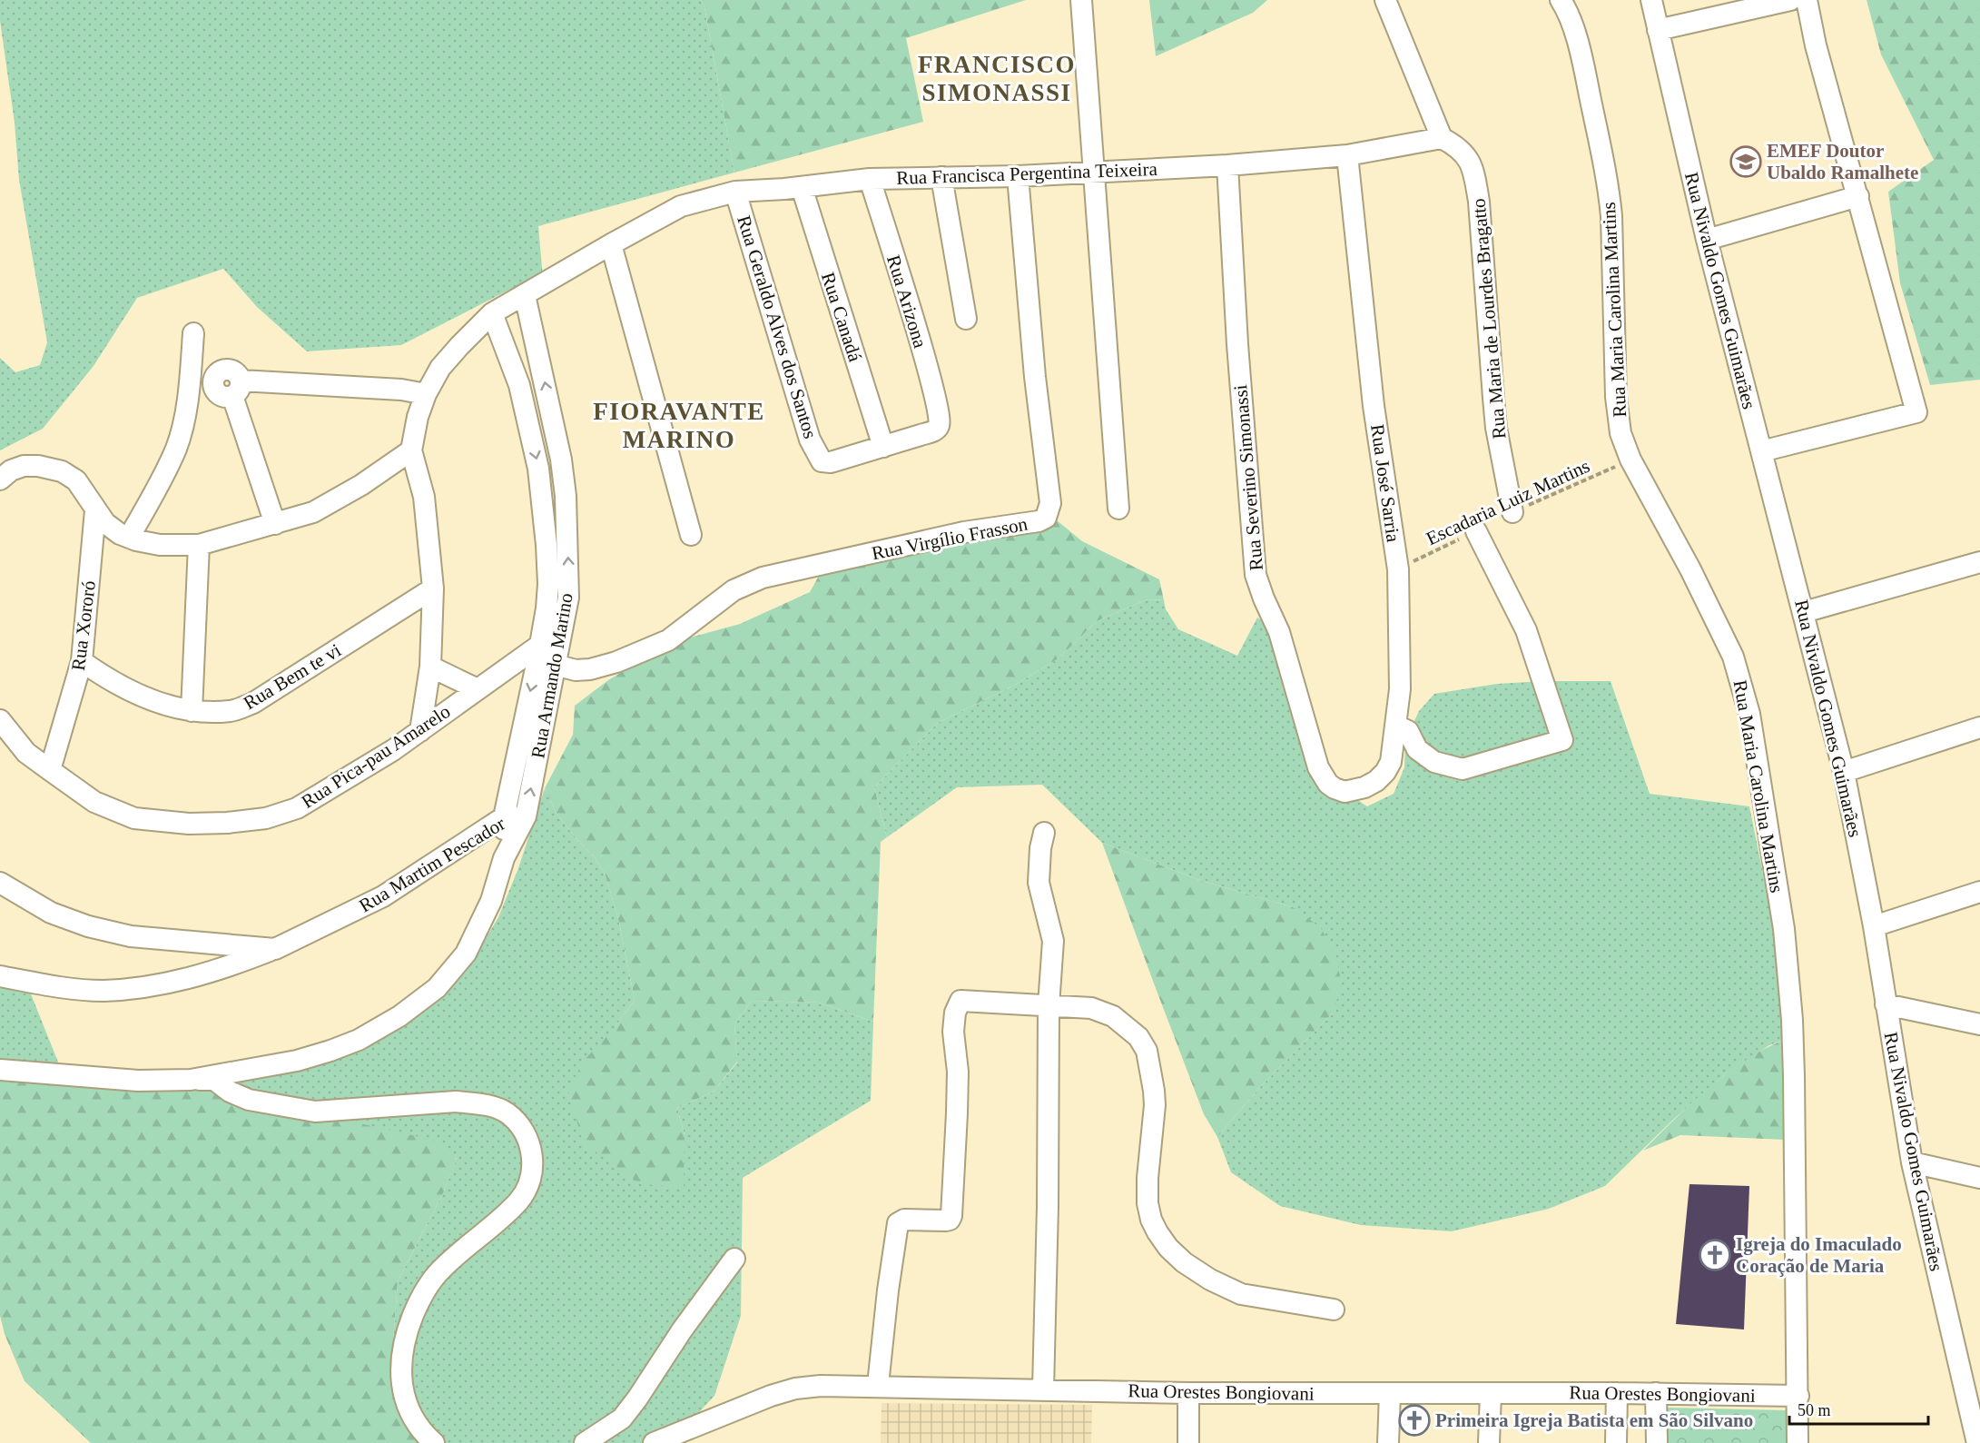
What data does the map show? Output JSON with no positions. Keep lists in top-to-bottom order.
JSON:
{
  "streets": {
    "street": [
      "Rua Francisca Pergentina Teixeira",
      "Rua Nivaldo Gomes Guimarães",
      "Rua Arizona",
      "Rua Maria Carolina Martins",
      "Rua Canadá",
      "Rua Maria de Lourdes Bragatto",
      "Rua Geraldo Alves dos Santos",
      "Rua Severino Simonassi",
      "Rua José Sarria",
      "Rua Virgílio Frasson",
      "Rua Xororó",
      "Rua Armando Marino",
      "Rua Bem te vi",
      "Rua Pica-pau Amarelo",
      "Rua Martim Pescador",
      "Rua Orestes Bongiovani"
    ],
    "path": ["Escadaria Luiz Martins"]
  },
  "crossings": [
    ["Rua Francisca Pergentina Teixeira", "Rua Arizona"],
    ["Rua Francisca Pergentina Teixeira", "Rua Canadá"],
    ["Rua Francisca Pergentina Teixeira", "Rua Maria de Lourdes Bragatto"],
    ["Rua Francisca Pergentina Teixeira", "Rua Geraldo Alves dos Santos"],
    ["Rua Francisca Pergentina Teixeira", "Rua Severino Simonassi"],
    ["Rua Francisca Pergentina Teixeira", "Rua José Sarria"],
    ["Rua Francisca Pergentina Teixeira", "Rua Virgílio Frasson"],
    ["Rua Francisca Pergentina Teixeira", "Rua Armando Marino"],
    ["Rua Arizona", "Rua Canadá"],
    ["Rua Arizona", "Rua Geraldo Alves dos Santos"],
    ["Rua Maria Carolina Martins", "Escadaria Luiz Martins"],
    ["Rua Maria Carolina Martins", "Rua Orestes Bongiovani"],
    ["Rua Canadá", "Rua Geraldo Alves dos Santos"],
    ["Rua Maria de Lourdes Bragatto", "Escadaria Luiz Martins"],
    ["Rua Severino Simonassi", "Rua José Sarria"],
    ["Rua José Sarria", "Escadaria Luiz Martins"],
    ["Rua Virgílio Frasson", "Rua Armando Marino"],
    ["Rua Virgílio Frasson", "Rua Pica-pau Amarelo"],
    ["Rua Xororó", "Rua Bem te vi"],
    ["Rua Xororó", "Rua Pica-pau Amarelo"],
    ["Rua Armando Marino", "Rua Pica-pau Amarelo"],
    ["Rua Armando Marino", "Rua Martim Pescador"]
  ],
  "districts": ["FRANCISCO SIMONASSI", "FIORAVANTE MARINO"],
  "places": {
    "school or university": ["EMEF Doutor Ubaldo Ramalhete"],
    "church": ["Igreja do Imaculado Coração de Maria", "Primeira Igreja Batista em São Silvano"]
  },
  "scale_bar": "50 m"
}
